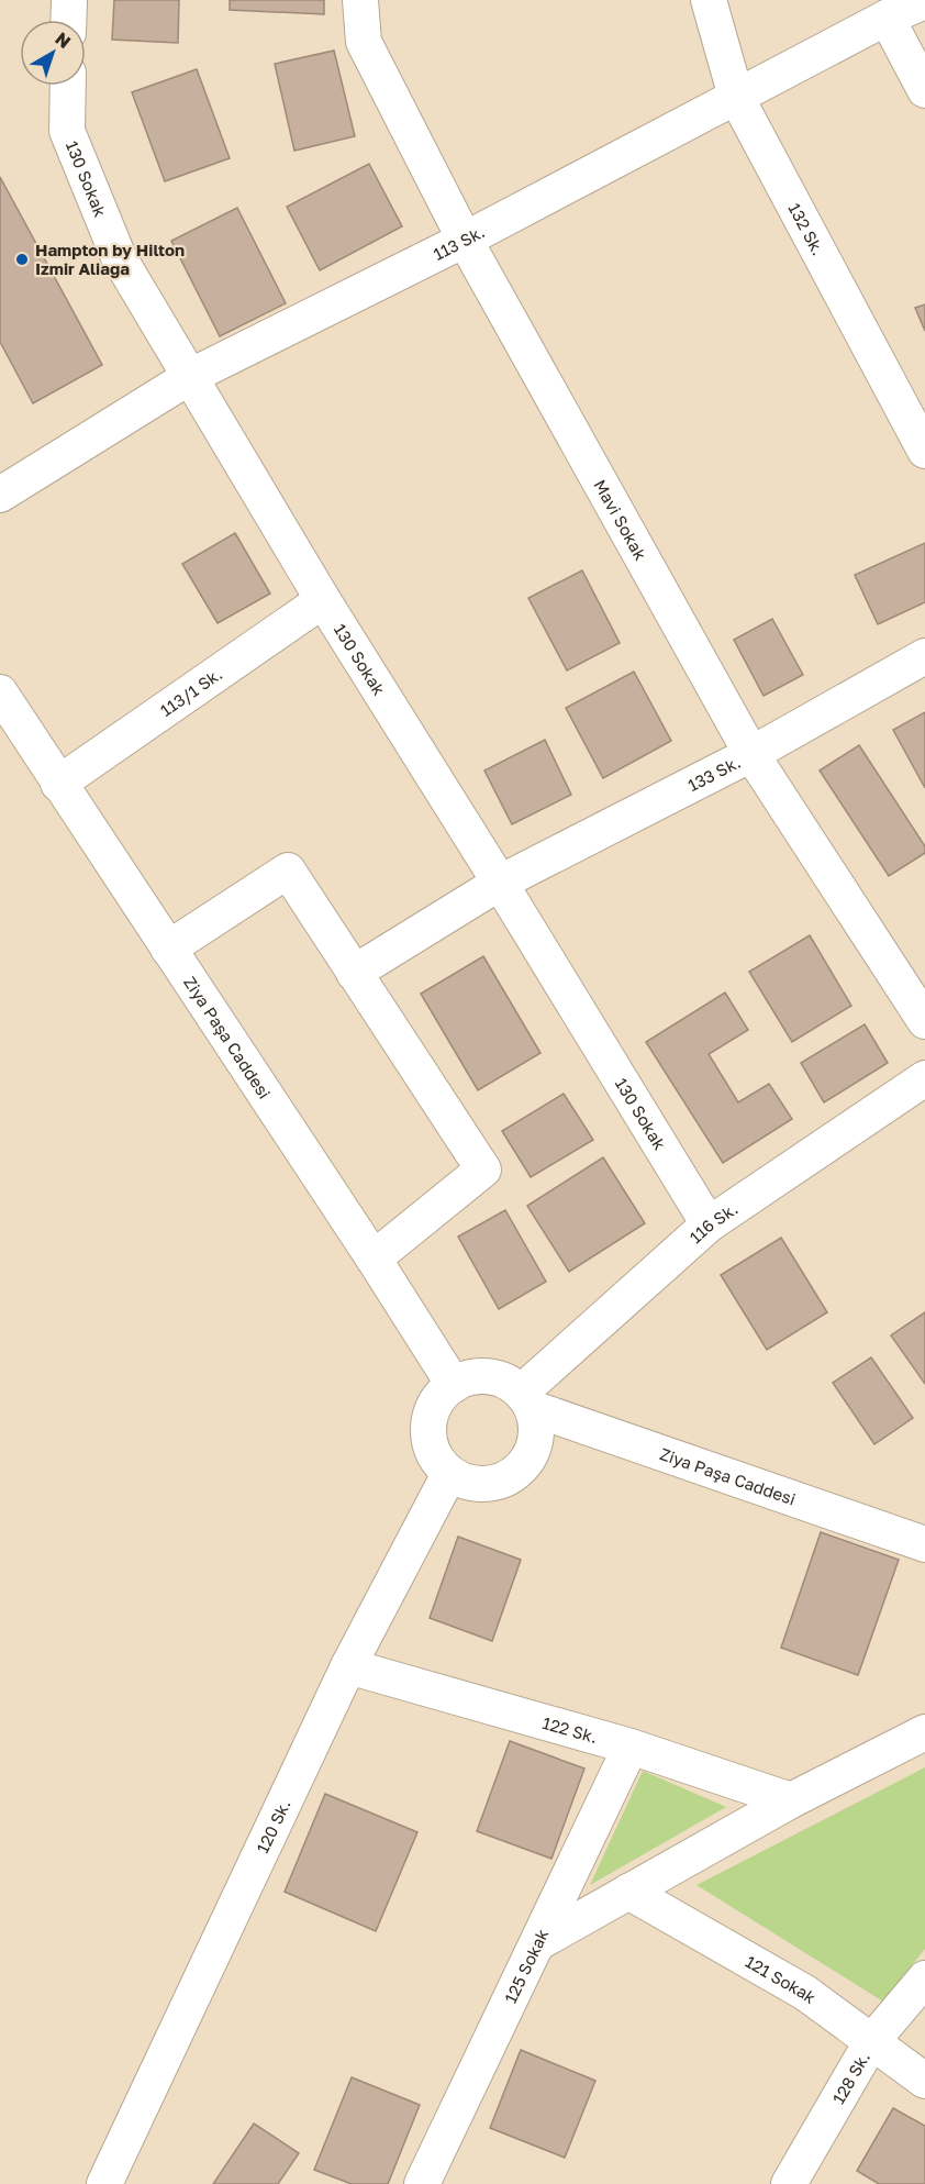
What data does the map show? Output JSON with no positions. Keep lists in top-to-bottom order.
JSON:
{
  "streets": {
    "street": [
      "130 Sokak",
      "132 Sk.",
      "113 Sk.",
      "Mavi Sokak",
      "113/1 Sk.",
      "133 Sk.",
      "Ziya Paşa Caddesi",
      "116 Sk.",
      "122 Sk.",
      "120 Sk.",
      "125 Sokak",
      "121 Sokak",
      "128 Sk."
    ]
  },
  "crossings": [
    ["130 Sokak", "113 Sk."],
    ["130 Sokak", "113/1 Sk."],
    ["130 Sokak", "133 Sk."],
    ["130 Sokak", "116 Sk."],
    ["132 Sk.", "113 Sk."],
    ["113 Sk.", "Mavi Sokak"],
    ["Mavi Sokak", "133 Sk."],
    ["113/1 Sk.", "Ziya Paşa Caddesi"],
    ["Ziya Paşa Caddesi", "116 Sk."],
    ["Ziya Paşa Caddesi", "120 Sk."],
    ["116 Sk.", "120 Sk."],
    ["122 Sk.", "120 Sk."],
    ["122 Sk.", "125 Sokak"],
    ["121 Sokak", "128 Sk."]
  ],
  "places": ["Hampton by Hilton Izmir Aliaga"],
  "north": "top right"
}
